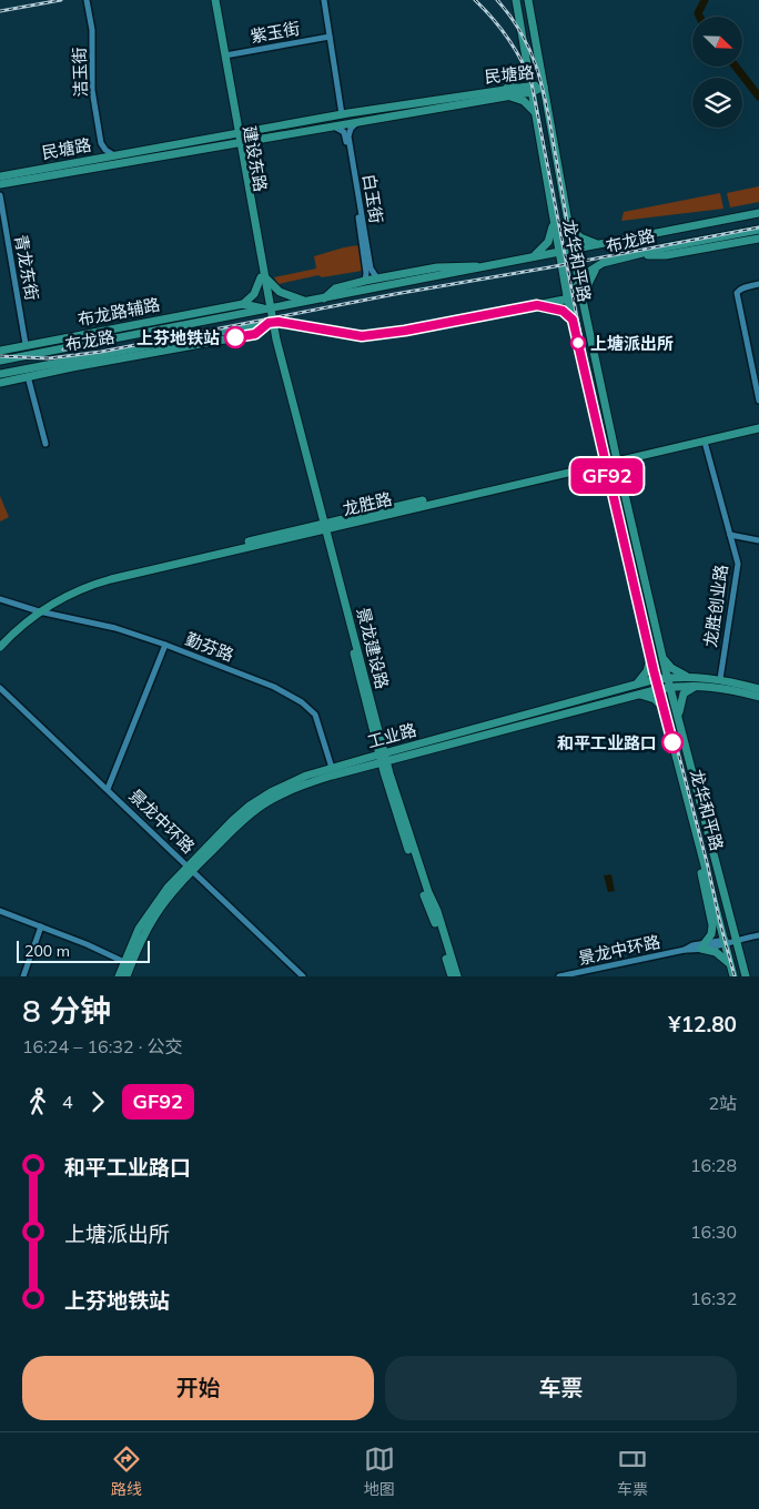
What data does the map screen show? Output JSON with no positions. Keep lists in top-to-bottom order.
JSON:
{
  "streets": {
    "main road": [
      "民塘路",
      "建设东路",
      "布龙路",
      "龙华和平路",
      "布龙路辅路",
      "龙胜路",
      "景龙建设路",
      "工业路"
    ],
    "street": [
      "紫玉街",
      "洁玉街",
      "白玉街",
      "青龙东街",
      "龙胜创业路",
      "勤芬路",
      "景龙中环路"
    ]
  },
  "crossings": [
    ["紫玉街", "建设东路"],
    ["民塘路", "建设东路"],
    ["民塘路", "白玉街"],
    ["民塘路", "龙华和平路"],
    ["建设东路", "布龙路"],
    ["建设东路", "景龙建设路"],
    ["白玉街", "布龙路"],
    ["布龙路", "龙华和平路"],
    ["布龙路", "景龙建设路"],
    ["龙华和平路", "龙胜路"],
    ["龙华和平路", "工业路"],
    ["龙华和平路", "景龙中环路"],
    ["青龙东街", "布龙路辅路"],
    ["龙胜路", "龙胜创业路"],
    ["龙胜路", "勤芬路"],
    ["龙胜路", "景龙建设路"],
    ["龙胜创业路", "工业路"],
    ["勤芬路", "工业路"],
    ["景龙建设路", "工业路"],
    ["工业路", "景龙中环路"]
  ],
  "places": ["上芬地铁站", "上塘派出所", "和平工业路口"],
  "lines": ["bus line GF92"],
  "scale_bar": "200 m",
  "north": "bottom right",
  "page": {
    "on_map": "GF92",
    "scale": "200 m",
    "heading": ["8 分钟", "16:24 – 16:32 · 公交", "¥12.80"],
    "legs": ["4", "GF92", "2站"],
    "list": [
      {
        "name": "和平工业路口",
        "value": "16:28"
      },
      {
        "name": "上塘派出所",
        "value": "16:30"
      },
      {
        "name": "上芬地铁站",
        "value": "16:32"
      }
    ],
    "buttons": ["开始", "车票"],
    "tabs": ["路线", "地图", "车票"]
  }
}
